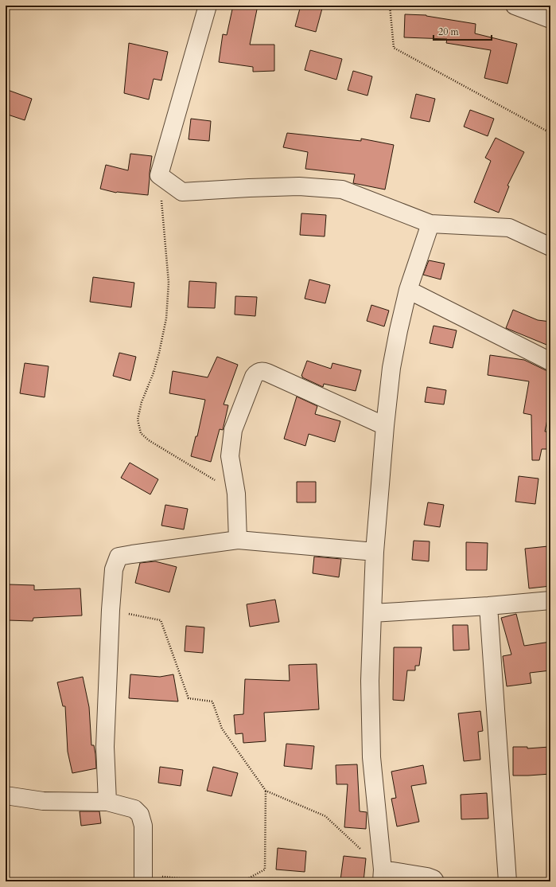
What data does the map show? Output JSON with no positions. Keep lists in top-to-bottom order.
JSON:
{
  "scale_bar": "20 m"
}
